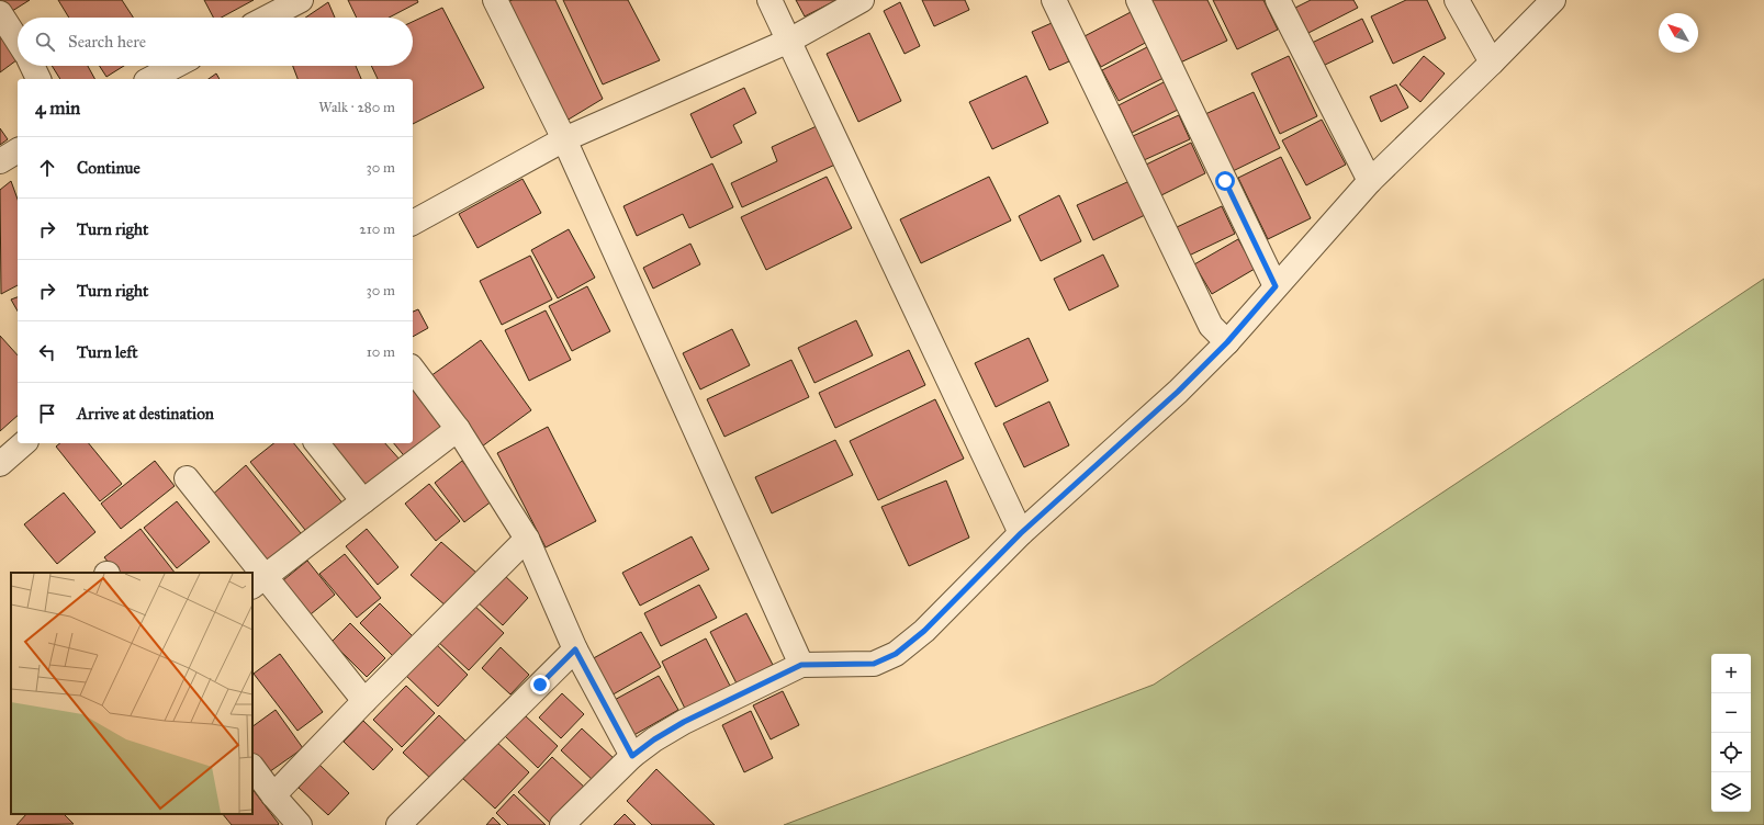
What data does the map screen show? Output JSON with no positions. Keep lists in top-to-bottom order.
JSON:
{
  "north": "top left",
  "page": {
    "search": "Search here",
    "heading": ["4 min", "Walk · 280 m"],
    "list": [
      ["Continue", "30 m"],
      ["Turn right", "210 m"],
      ["Turn right", "30 m"],
      ["Turn left", "10 m"],
      "Arrive at destination"
    ],
    "map_buttons": ["+", "−"]
  }
}
